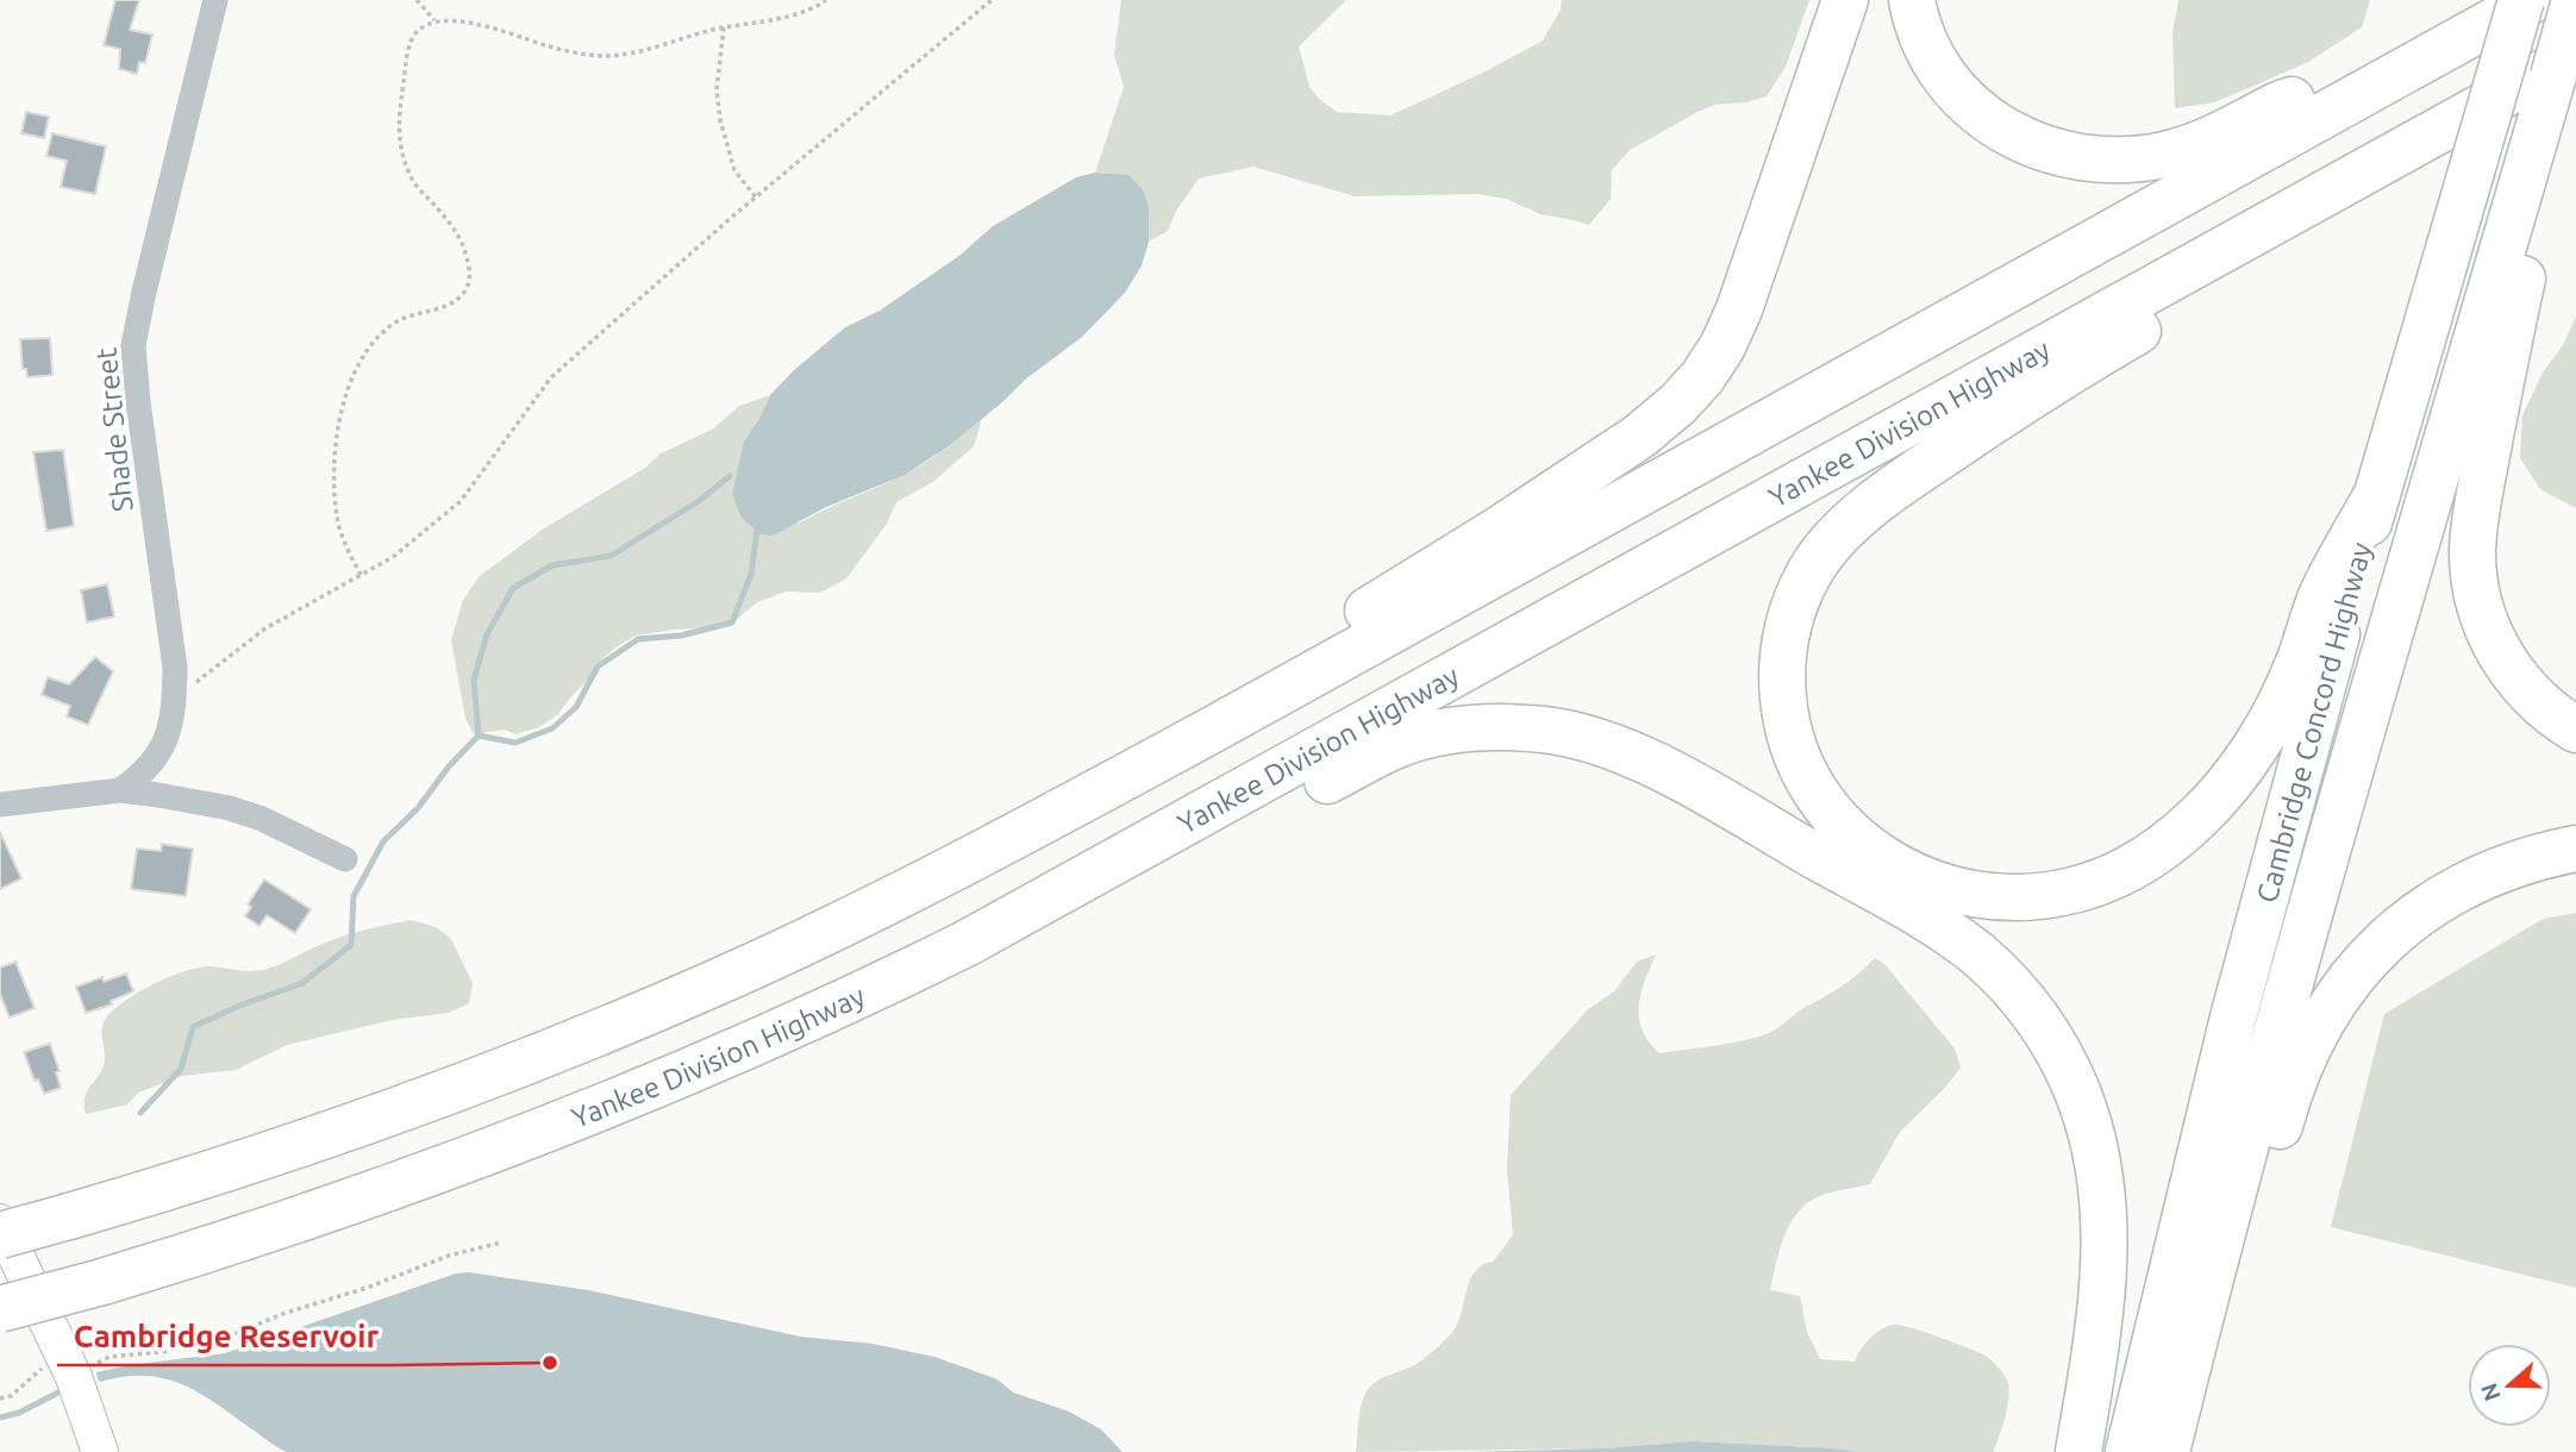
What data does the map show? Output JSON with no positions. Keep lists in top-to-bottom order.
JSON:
{
  "streets": {
    "highway": ["Yankee Division Highway", "Cambridge Concord Highway"],
    "street": ["Shade Street"]
  },
  "places": ["Cambridge Reservoir"],
  "north": "left"
}
